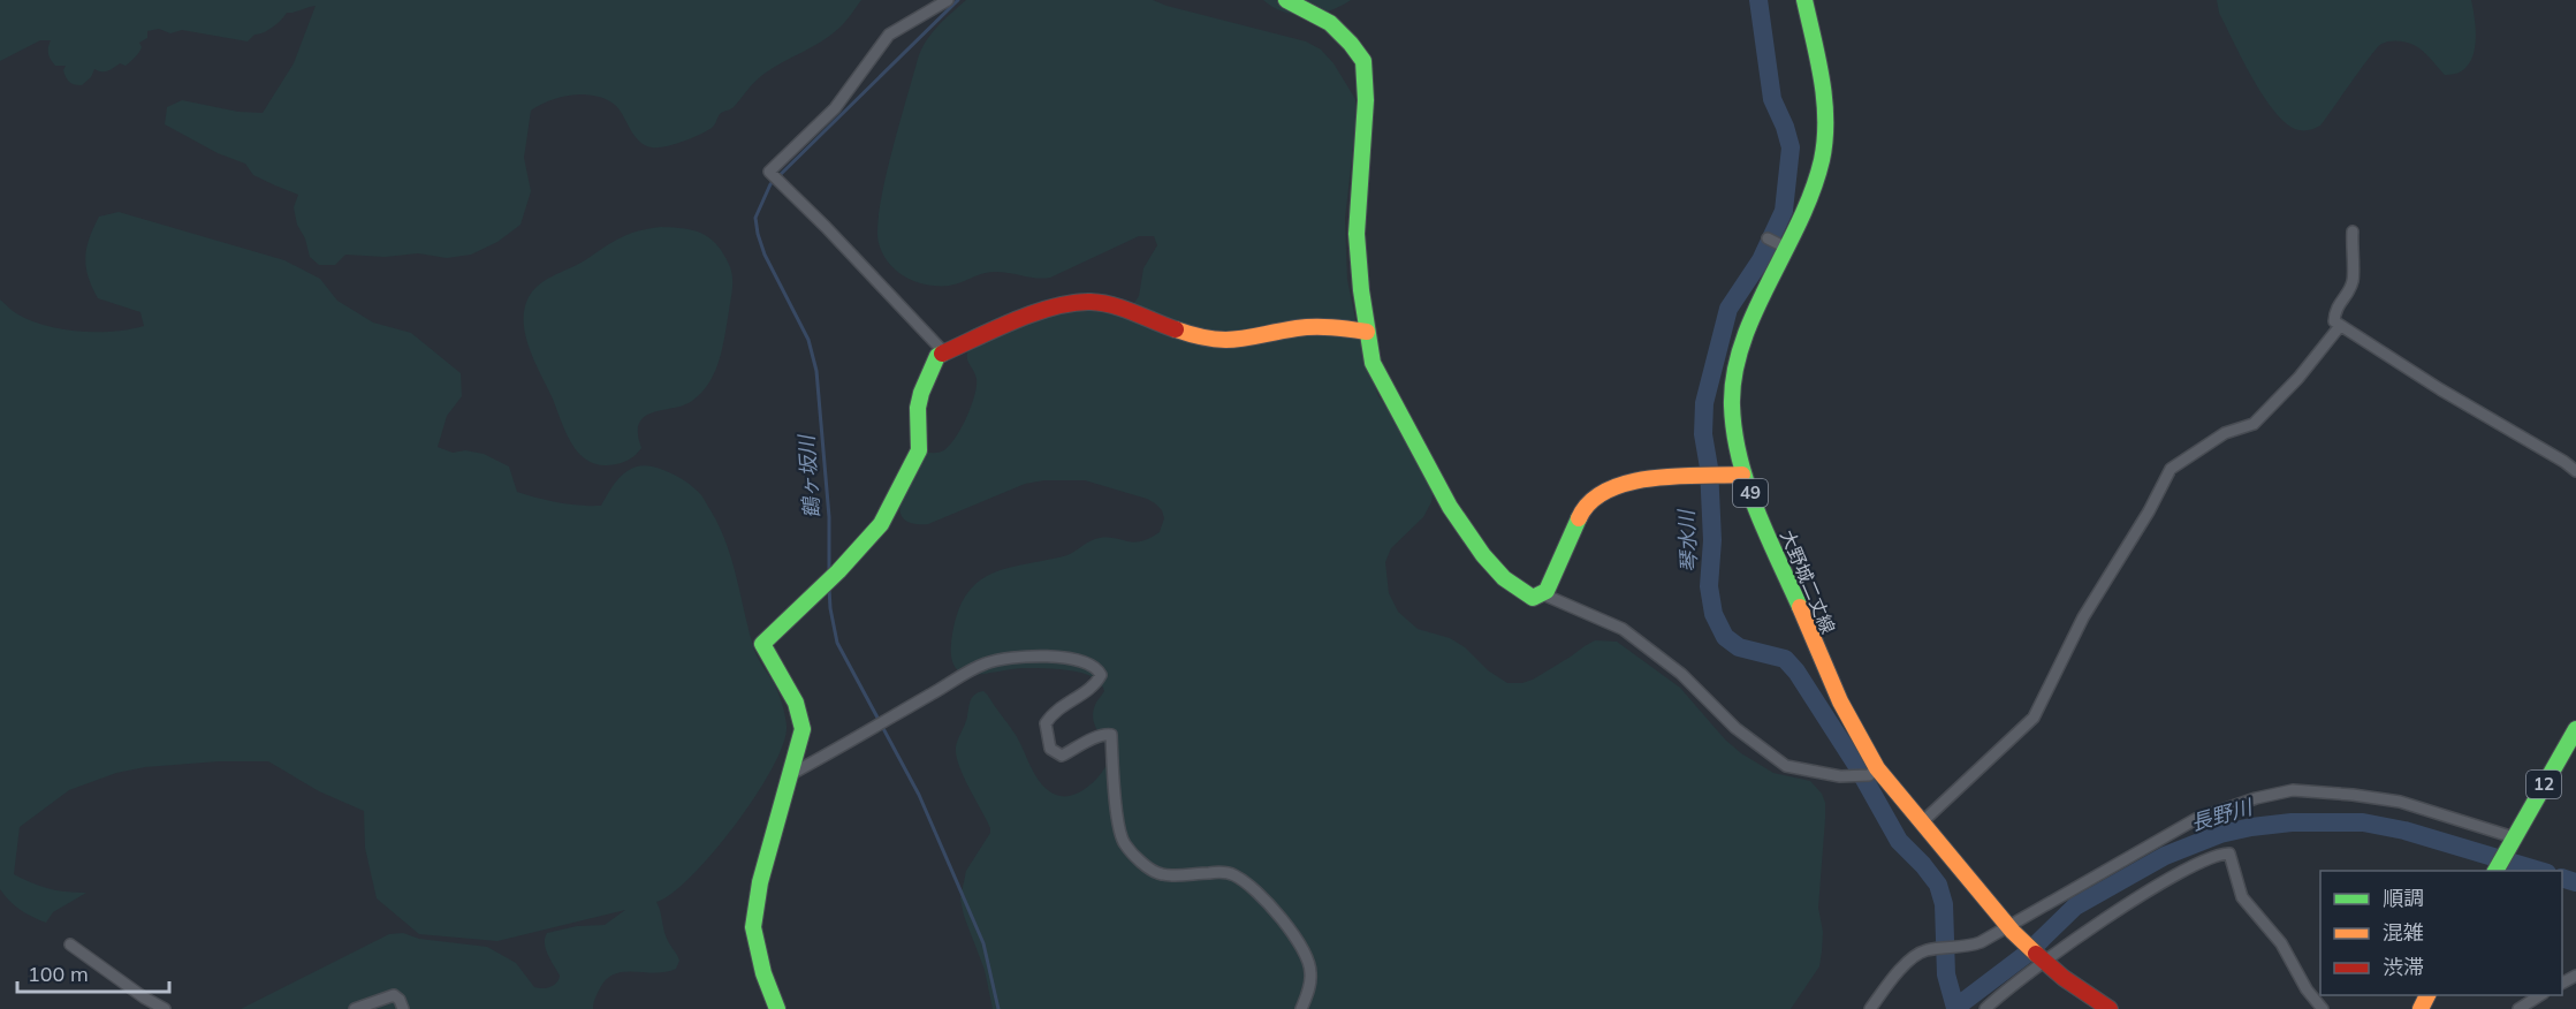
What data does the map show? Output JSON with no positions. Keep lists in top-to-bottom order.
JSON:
{
  "streets": {
    "street": ["49", "大野城二丈線", "12"]
  },
  "crossings": [
    ["49", "大野城二丈線"]
  ],
  "water": ["鶴ヶ坂川", "琴水川", "長野川"],
  "legend": ["順調", "混雑", "渋滞"],
  "scale_bar": "100 m"
}
